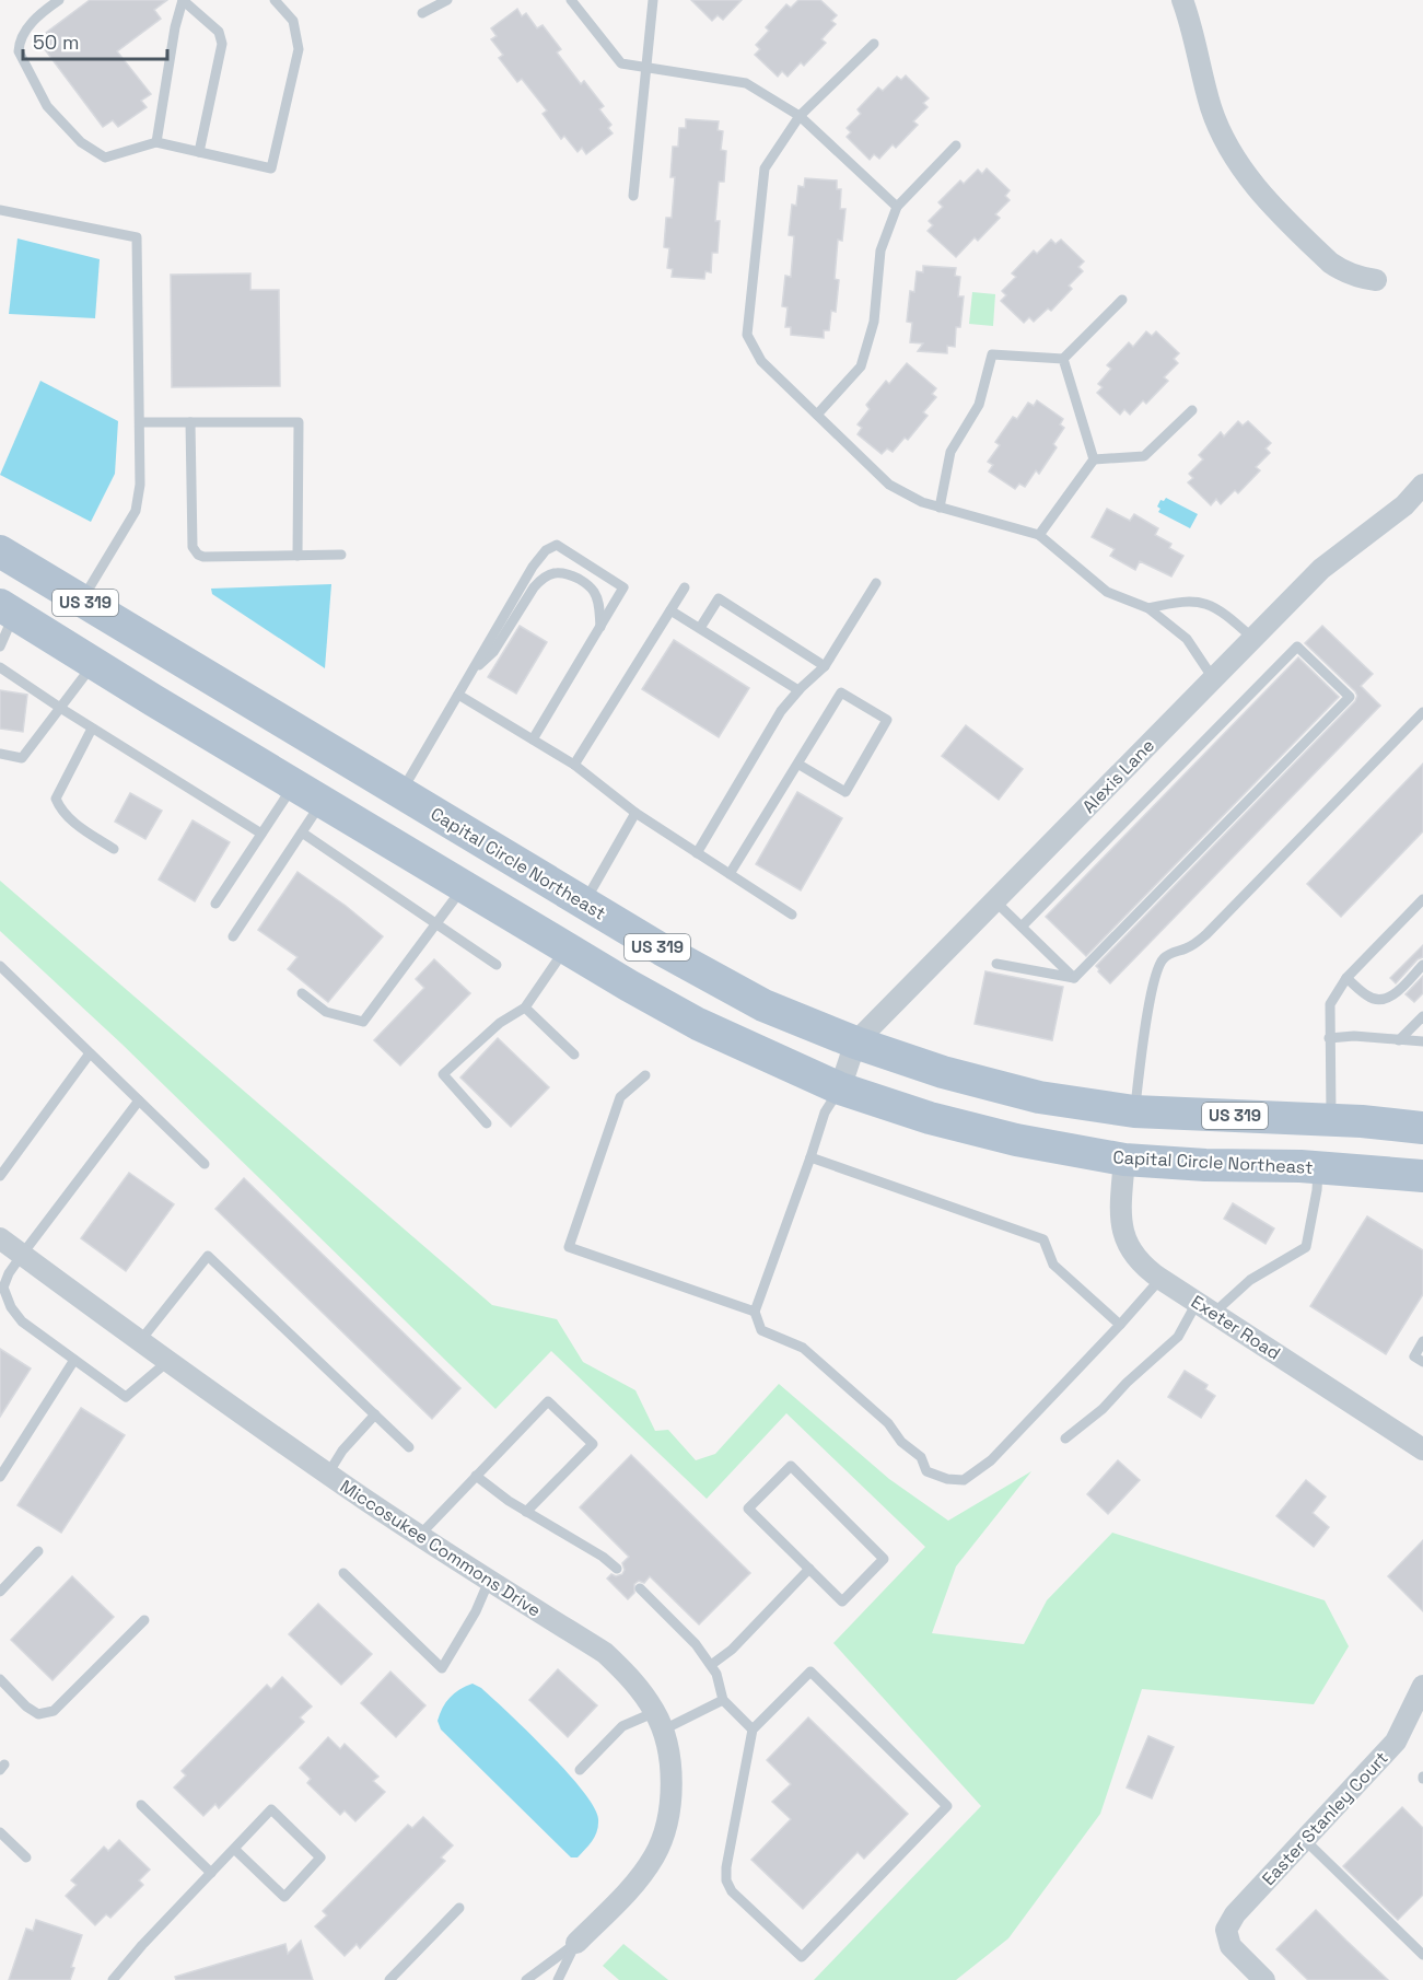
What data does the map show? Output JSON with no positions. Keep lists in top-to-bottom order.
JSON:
{
  "streets": {
    "main road": ["US 319", "Capital Circle Northeast"],
    "street": [
      "Alexis Lane",
      "Exeter Road",
      "Miccosukee Commons Drive",
      "Easter Stanley Court"
    ]
  },
  "crossings": [
    ["Alexis Lane", "Capital Circle Northeast"],
    ["Capital Circle Northeast", "Exeter Road"]
  ],
  "scale_bar": "50 m"
}
